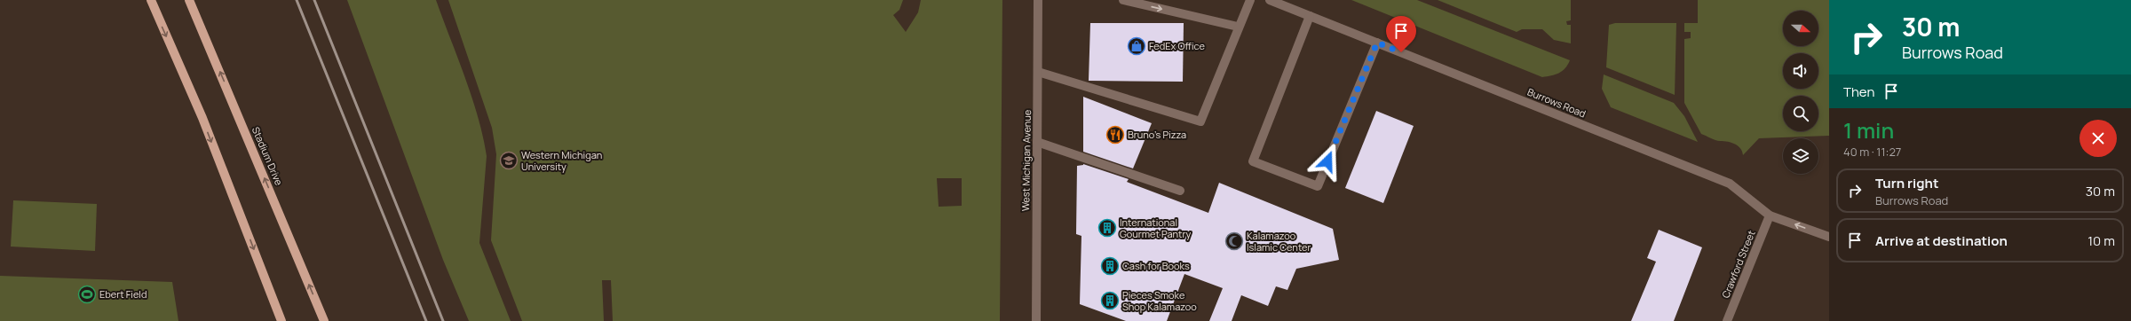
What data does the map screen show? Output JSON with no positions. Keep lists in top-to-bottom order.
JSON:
{
  "streets": {
    "main road": ["Stadium Drive"],
    "street": ["Burrows Road", "West Michigan Avenue", "Crawford Street"]
  },
  "crossings": [
    ["Burrows Road", "Crawford Street"]
  ],
  "places": {
    "shop": ["FedEx Office"],
    "restaurant": ["Bruno's Pizza"],
    "school or university": ["Western Michigan University"],
    "building": ["International Gourmet Pantry", "Cash for Books", "Pieces Smoke Shop Kalamazoo"],
    "mosque": ["Kalamazoo Islamic Center"],
    "sports": ["Ebert Field"]
  },
  "north": "right",
  "page": {
    "turn": ["30 m", "Burrows Road"],
    "then": "Then",
    "heading": ["1 min", "40 m · 11:27"],
    "list": [
      {
        "name": "Turn right",
        "note": "Burrows Road",
        "value": "30 m"
      },
      {
        "name": "Arrive at destination",
        "value": "10 m"
      }
    ]
  }
}
